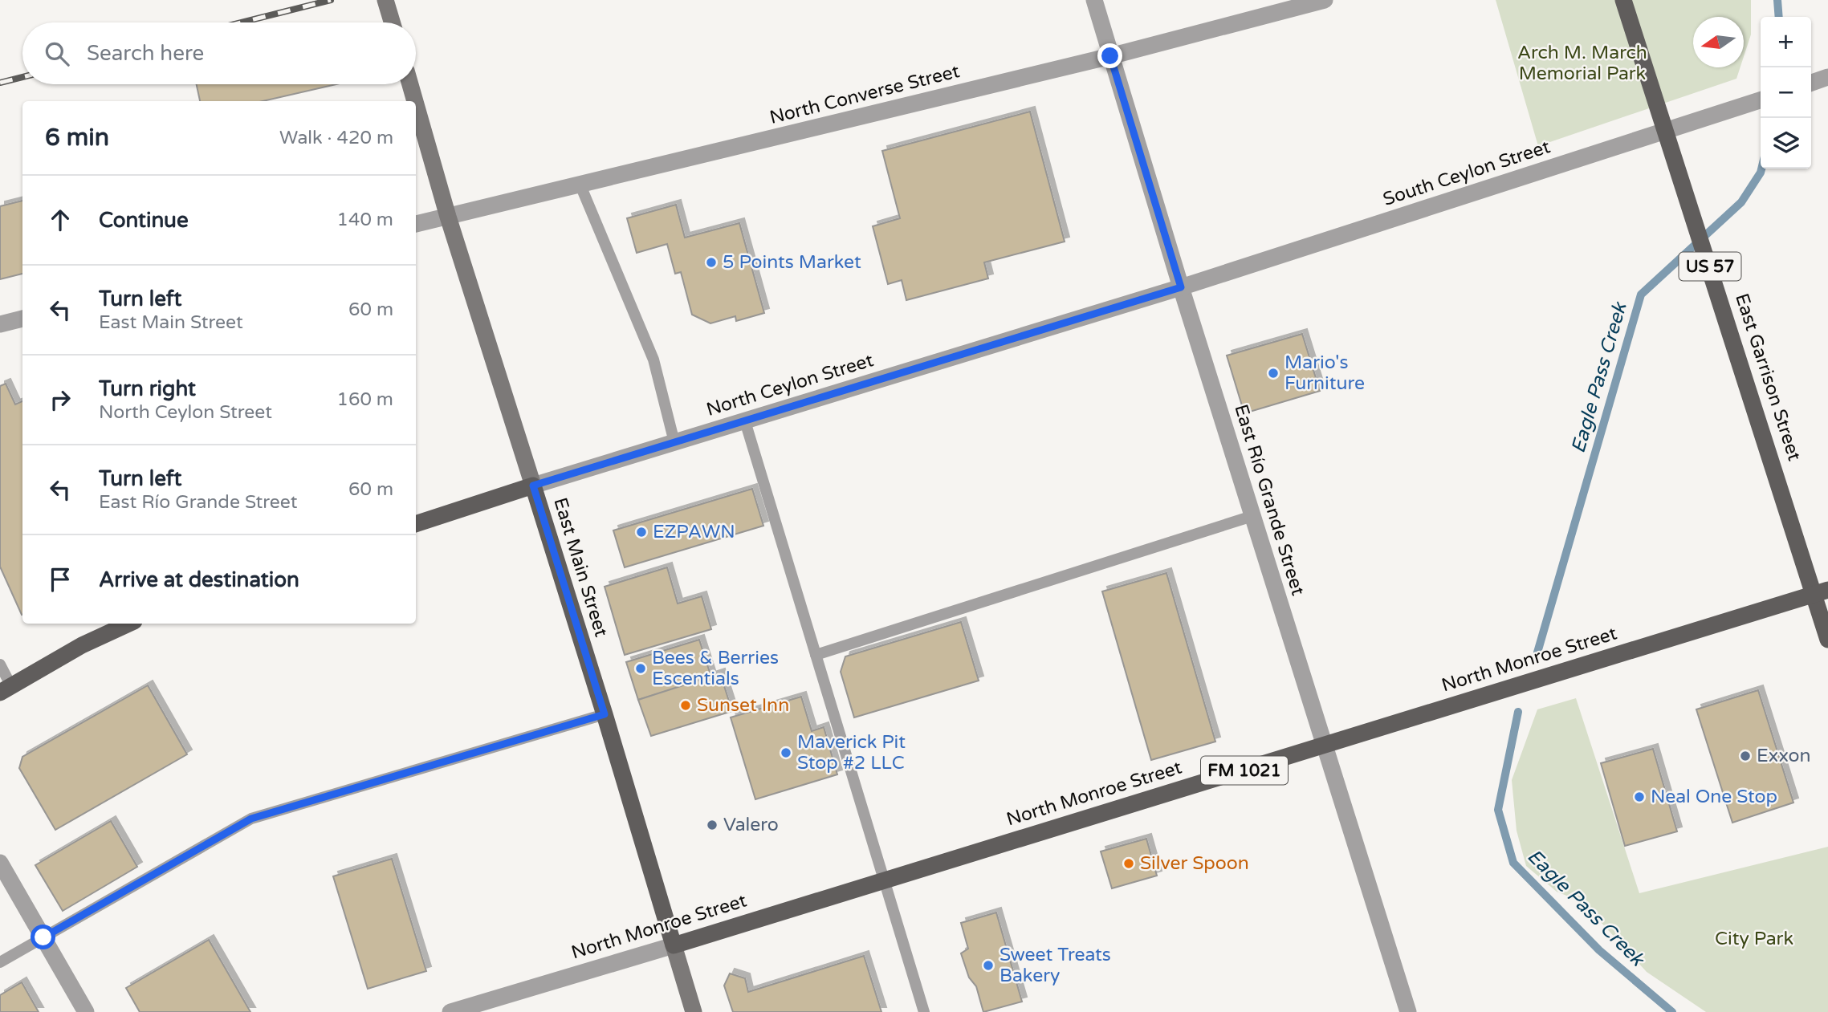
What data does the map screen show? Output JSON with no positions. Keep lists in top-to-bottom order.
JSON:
{
  "streets": {
    "main road": [
      "US 57",
      "East Garrison Street",
      "North Ceylon Street",
      "East Main Street",
      "North Monroe Street",
      "FM 1021"
    ],
    "street": ["North Converse Street", "South Ceylon Street", "East Río Grande Street"]
  },
  "crossings": [
    ["North Converse Street", "East Río Grande Street"],
    ["North Converse Street", "East Main Street"],
    ["South Ceylon Street", "North Ceylon Street"],
    ["South Ceylon Street", "East Río Grande Street"],
    ["East Garrison Street", "North Monroe Street"],
    ["North Ceylon Street", "East Río Grande Street"],
    ["North Ceylon Street", "East Main Street"],
    ["East Río Grande Street", "North Monroe Street"],
    ["East Main Street", "North Monroe Street"]
  ],
  "water": ["Eagle Pass Creek"],
  "parks": ["Arch M. March Memorial Park", "City Park"],
  "places": [
    "5 Points Market",
    "Mario's Furniture",
    "EZPAWN",
    "Bees & Berries Escentials",
    "Sunset Inn",
    "Maverick Pit Stop #2 LLC",
    "Exxon",
    "Neal One Stop",
    "Valero",
    "Silver Spoon",
    "Sweet Treats Bakery"
  ],
  "north": "left",
  "page": {
    "map_buttons": ["+", "−"],
    "search": "Search here",
    "heading": ["6 min", "Walk · 420 m"],
    "list": [
      ["Continue", "140 m"],
      ["Turn left", "East Main Street", "60 m"],
      ["Turn right", "North Ceylon Street", "160 m"],
      ["Turn left", "East Río Grande Street", "60 m"],
      "Arrive at destination"
    ]
  }
}
